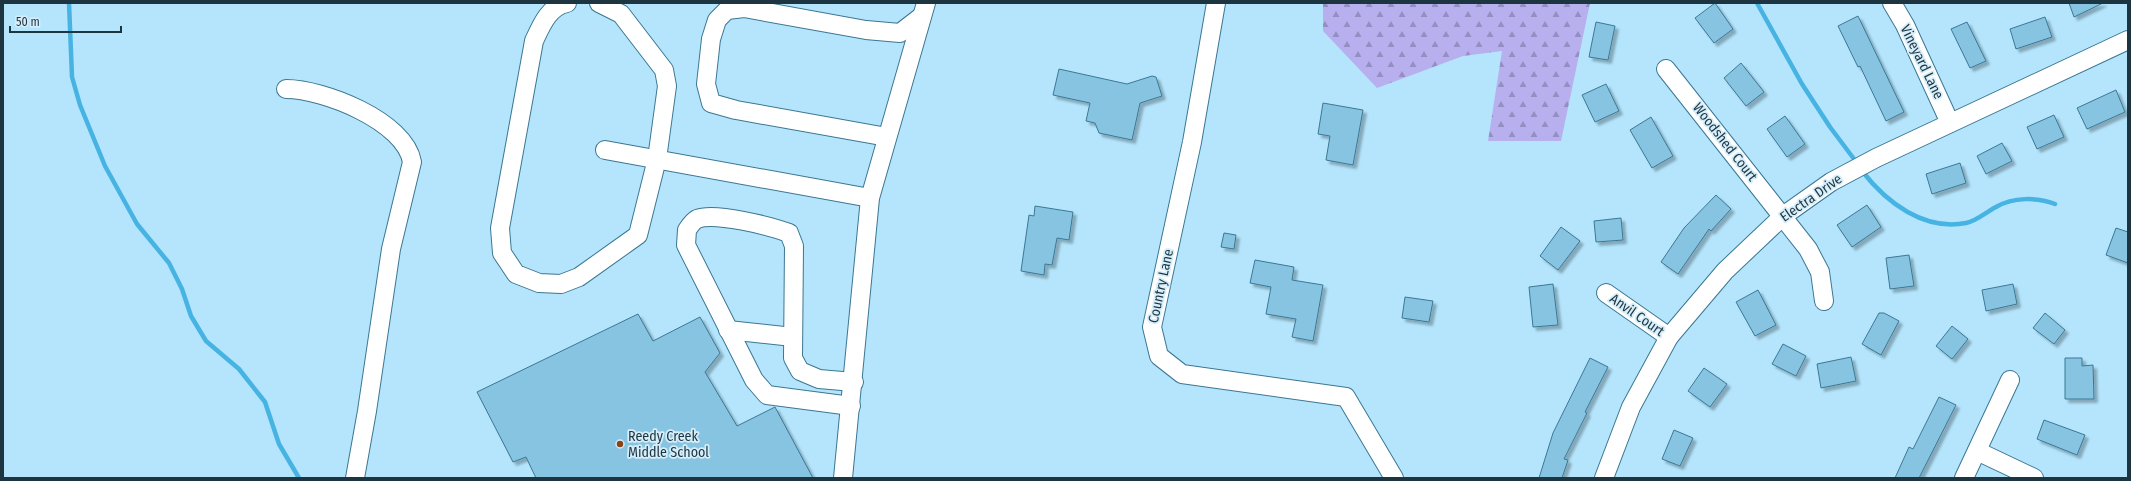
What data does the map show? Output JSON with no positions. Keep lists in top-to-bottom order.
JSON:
{
  "streets": {
    "street": [
      "Vineyard Lane",
      "Woodshed Court",
      "Electra Drive",
      "Country Lane",
      "Anvil Court"
    ]
  },
  "crossings": [
    ["Vineyard Lane", "Electra Drive"],
    ["Woodshed Court", "Electra Drive"],
    ["Electra Drive", "Anvil Court"]
  ],
  "places": ["Reedy Creek Middle School"],
  "scale_bar": "50 m"
}
